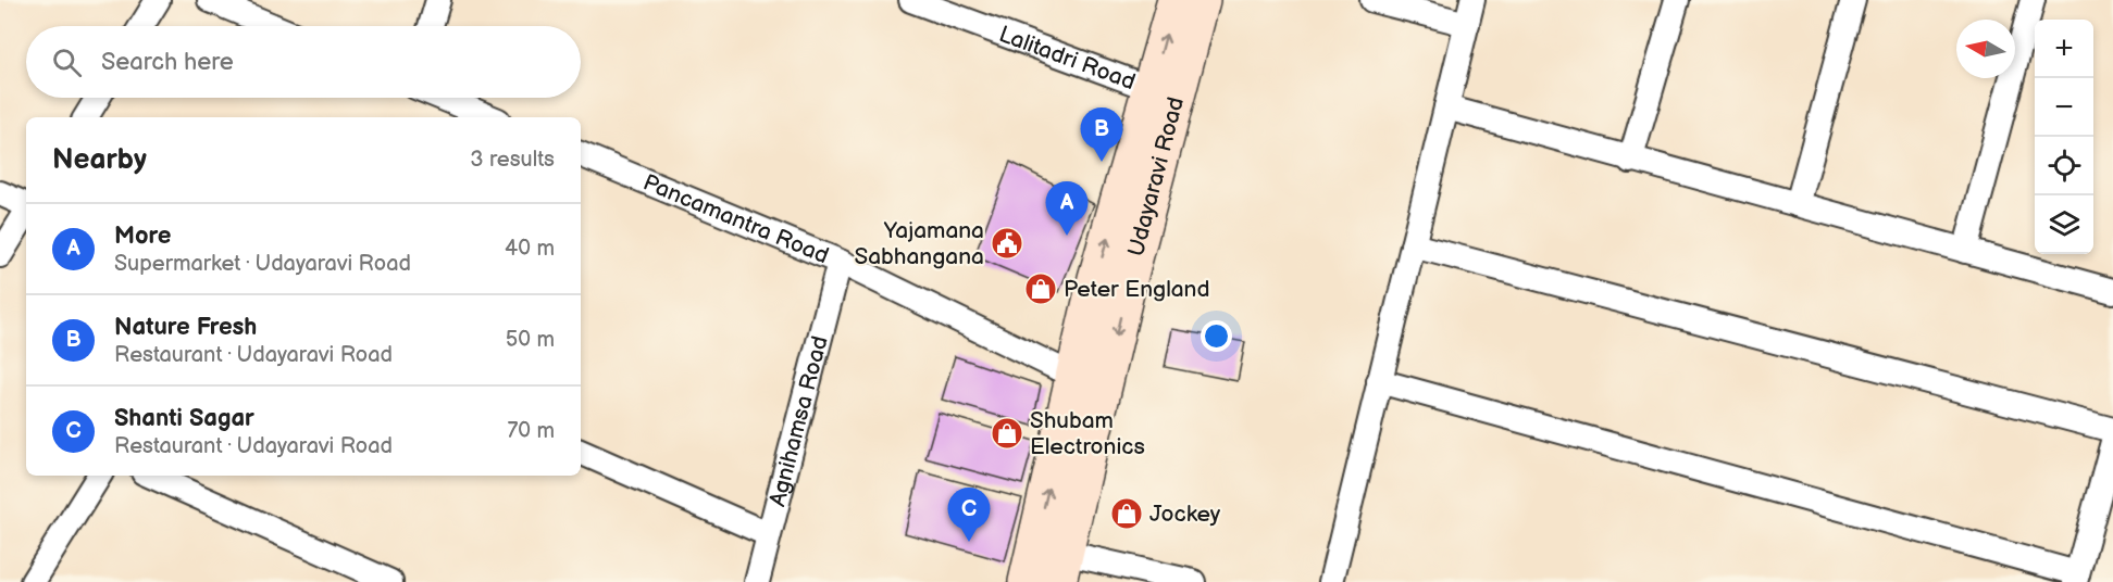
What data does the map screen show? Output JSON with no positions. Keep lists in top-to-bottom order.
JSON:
{
  "streets": {
    "street": [
      "Lalitadri Road",
      "Udayaravi Road",
      "Pancamantra Road",
      "Agnihamsa Road"
    ]
  },
  "crossings": [
    ["Lalitadri Road", "Udayaravi Road"],
    ["Udayaravi Road", "Pancamantra Road"],
    ["Pancamantra Road", "Agnihamsa Road"]
  ],
  "places": {
    "public building": ["Yajamana Sabhangana"],
    "shop": ["Peter England", "Shubam Electronics", "Jockey"]
  },
  "north": "left",
  "page": {
    "map_buttons": ["+", "−"],
    "search": "Search here",
    "pins": ["B", "A", "C"],
    "heading": ["Nearby", "3 results"],
    "list": [
      {
        "mark": "A",
        "name": "More",
        "note": "Supermarket · Udayaravi Road",
        "value": "40 m"
      },
      {
        "mark": "B",
        "name": "Nature Fresh",
        "note": "Restaurant · Udayaravi Road",
        "value": "50 m"
      },
      {
        "mark": "C",
        "name": "Shanti Sagar",
        "note": "Restaurant · Udayaravi Road",
        "value": "70 m"
      }
    ]
  }
}
